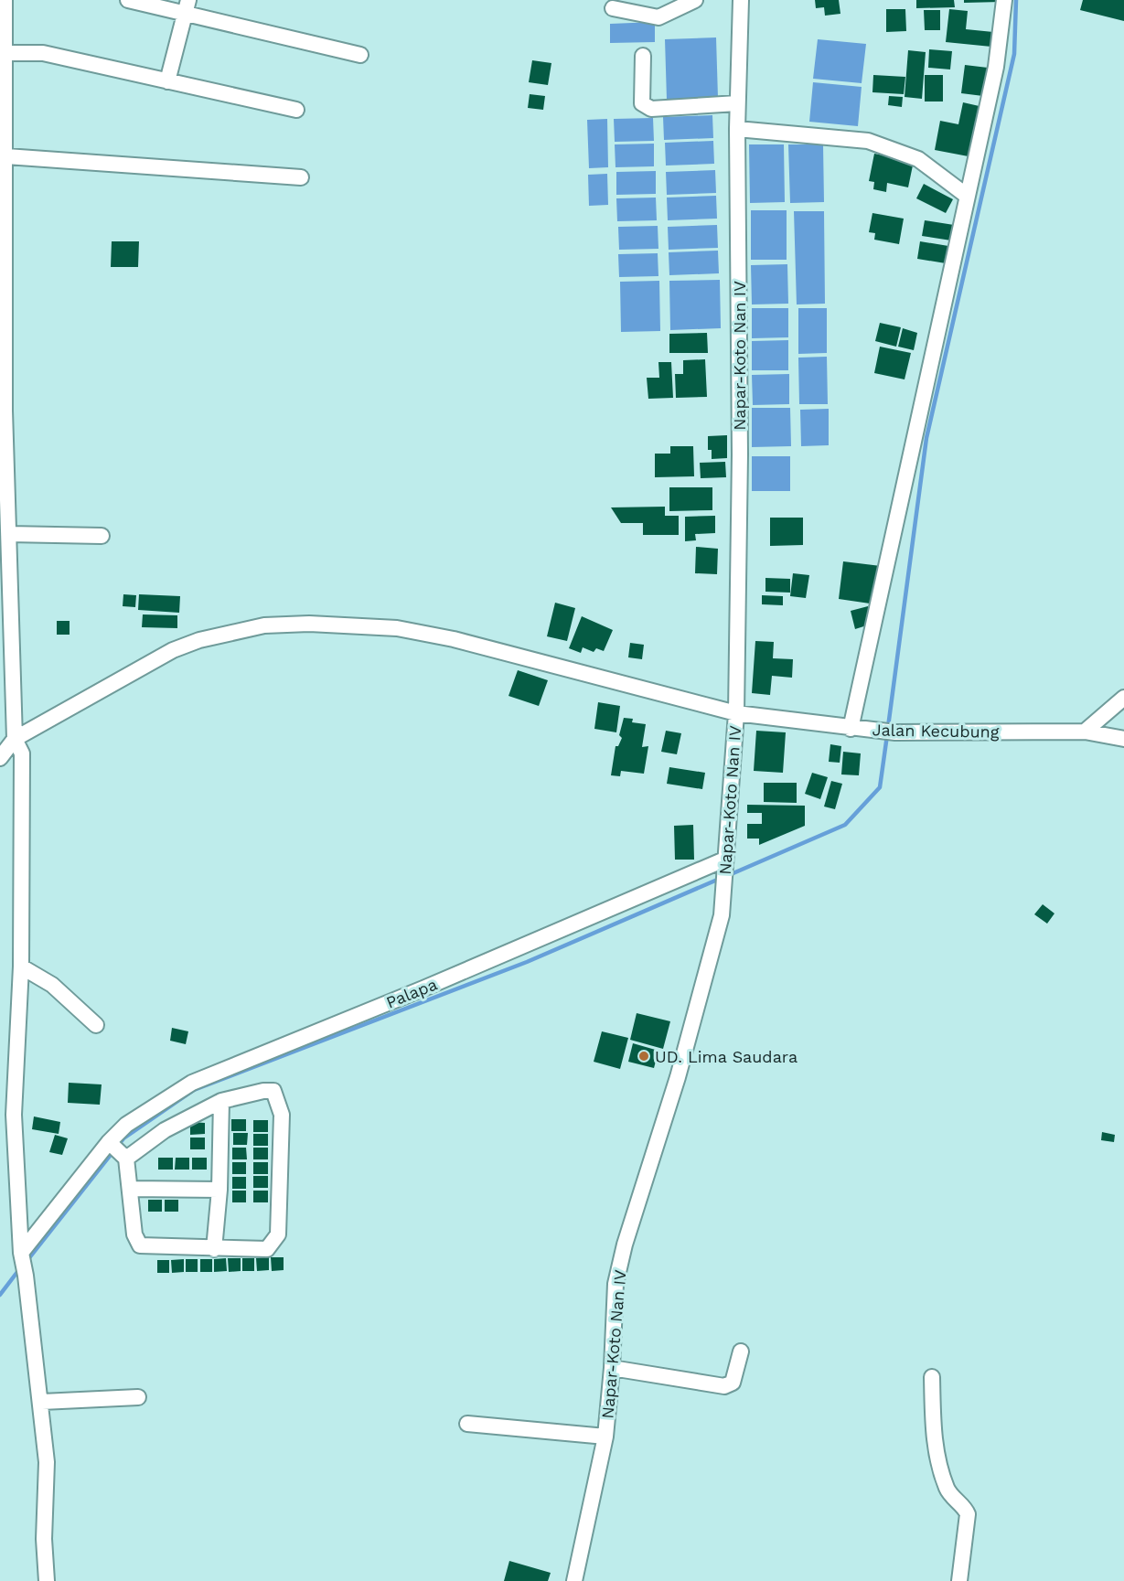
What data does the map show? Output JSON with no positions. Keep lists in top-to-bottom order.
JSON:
{
  "streets": {
    "street": ["Napar-Koto Nan IV", "Jalan Kecubung", "Palapa"]
  },
  "crossings": [
    ["Napar-Koto Nan IV", "Jalan Kecubung"],
    ["Napar-Koto Nan IV", "Palapa"]
  ],
  "places": ["UD. Lima Saudara"]
}
